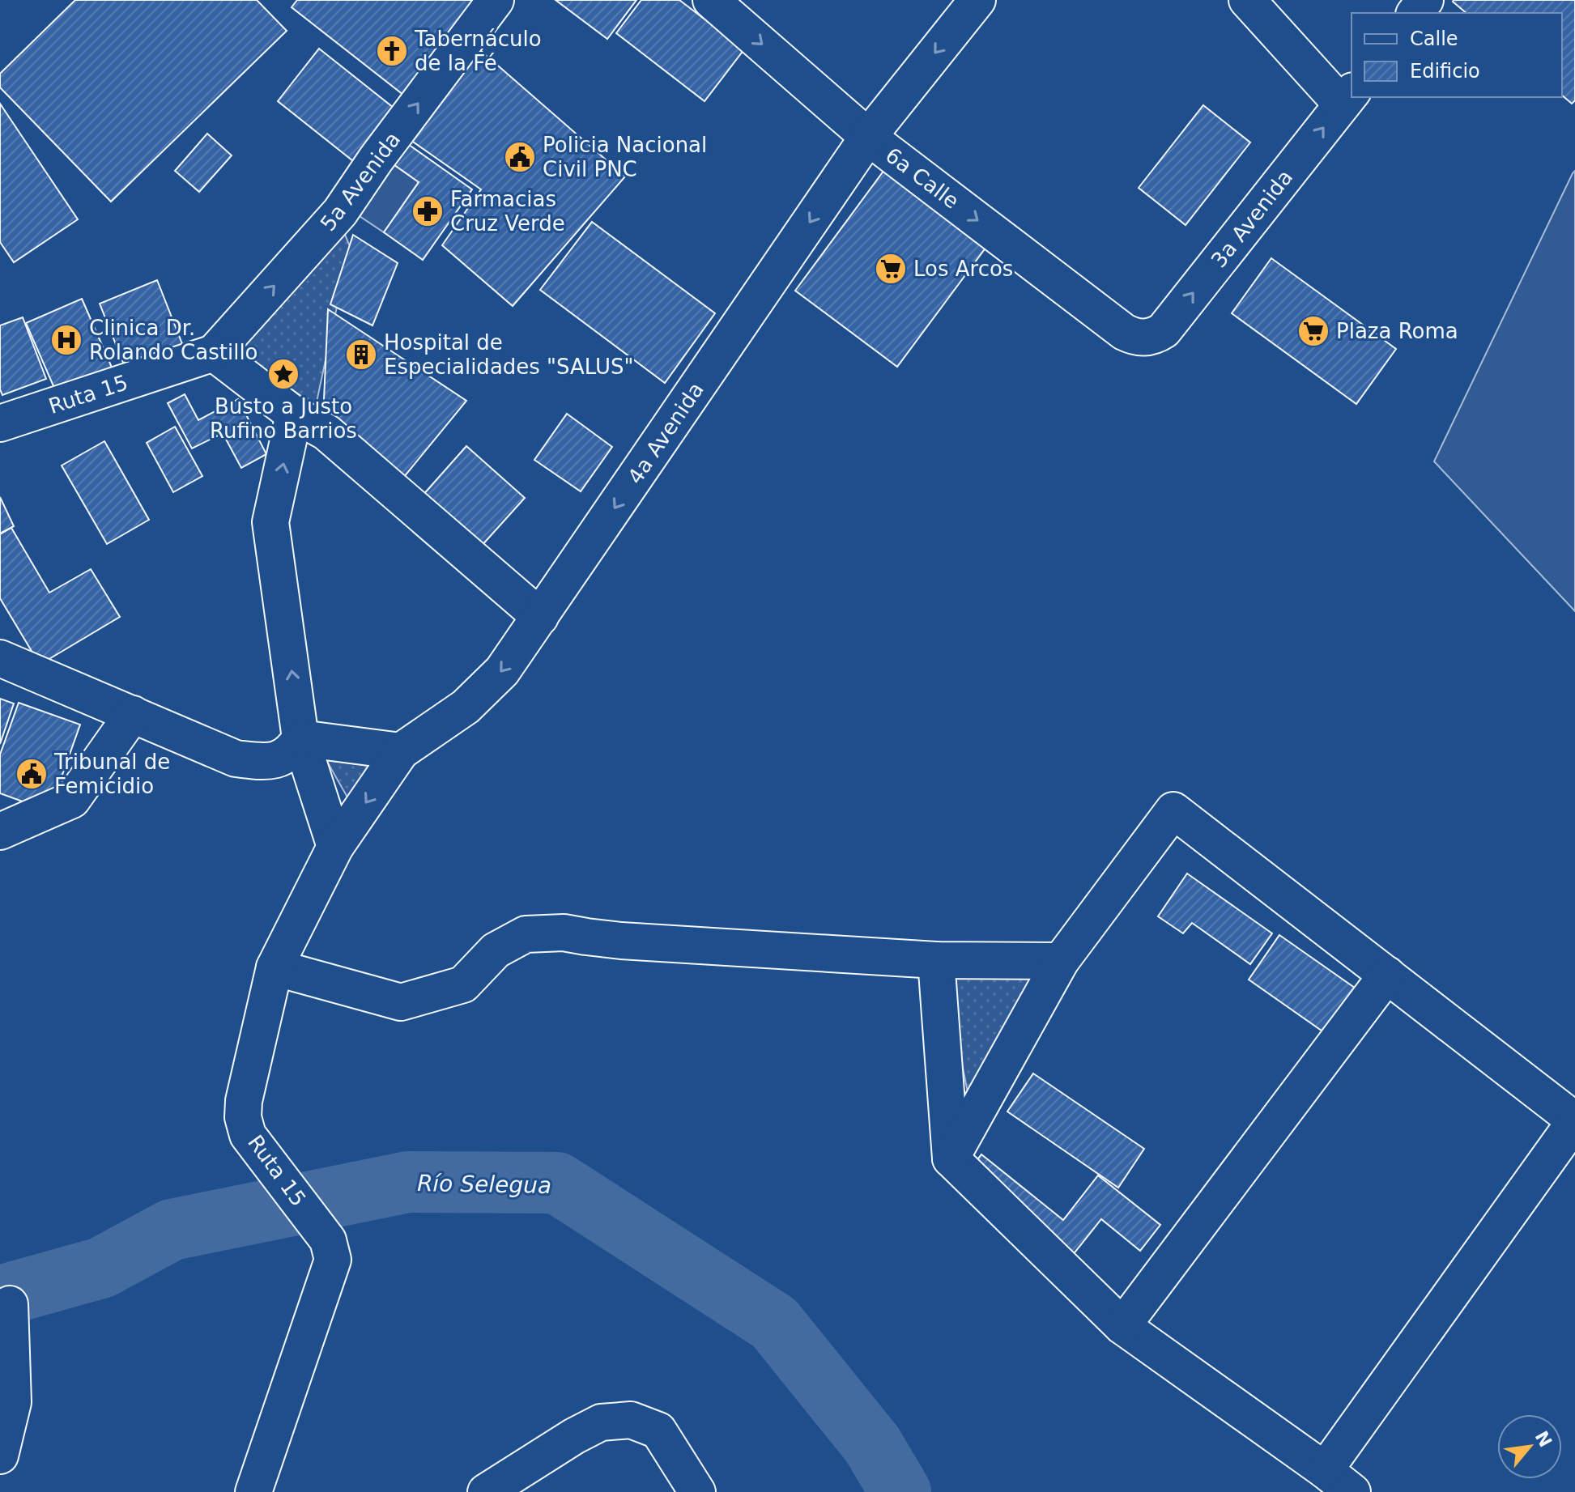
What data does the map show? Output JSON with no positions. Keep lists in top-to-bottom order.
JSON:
{
  "streets": {
    "street": [
      "6a Calle",
      "5a Avenida",
      "3a Avenida",
      "Ruta 15",
      "4a Avenida"
    ]
  },
  "crossings": [
    ["6a Calle", "3a Avenida"],
    ["6a Calle", "4a Avenida"],
    ["5a Avenida", "Ruta 15"],
    ["Ruta 15", "4a Avenida"]
  ],
  "one_way": [
    "6a Calle",
    "5a Avenida",
    "3a Avenida",
    "4a Avenida"
  ],
  "water": ["Río Selegua"],
  "places": {
    "church": ["Tabernáculo de la Fé"],
    "public building": ["Policia Nacional Civil PNC", "Tribunal de Femicidio"],
    "pharmacy": ["Farmacias Cruz Verde"],
    "supermarket": ["Los Arcos", "Plaza Roma"],
    "hospital": ["Clinica Dr. Rolando Castillo"],
    "building": ["Hospital de Especialidades \"SALUS\""],
    "place": ["Busto a Justo Rufino Barrios"]
  },
  "legend": ["Calle", "Edificio"],
  "north": "top right"
}
